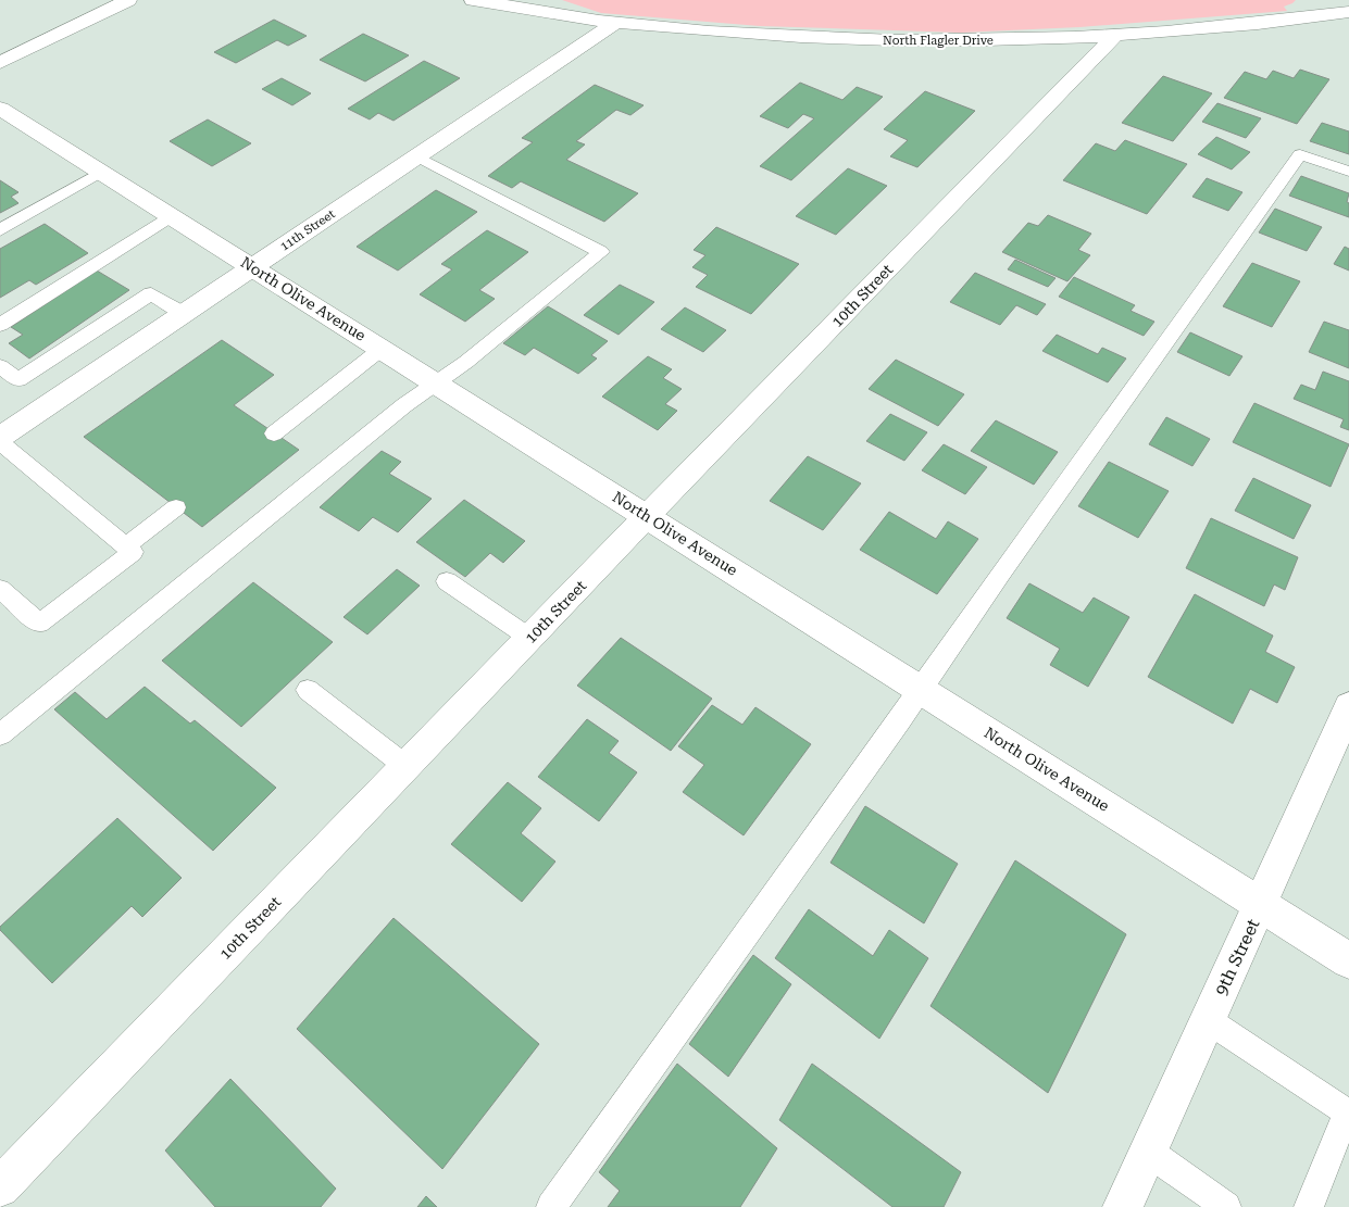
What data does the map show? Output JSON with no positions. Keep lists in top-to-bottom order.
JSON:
{
  "streets": {
    "street": [
      "North Flagler Drive",
      "11th Street",
      "10th Street",
      "North Olive Avenue",
      "9th Street"
    ]
  },
  "crossings": [
    ["North Flagler Drive", "11th Street"],
    ["North Flagler Drive", "10th Street"],
    ["11th Street", "North Olive Avenue"],
    ["10th Street", "North Olive Avenue"],
    ["North Olive Avenue", "9th Street"]
  ]
}
